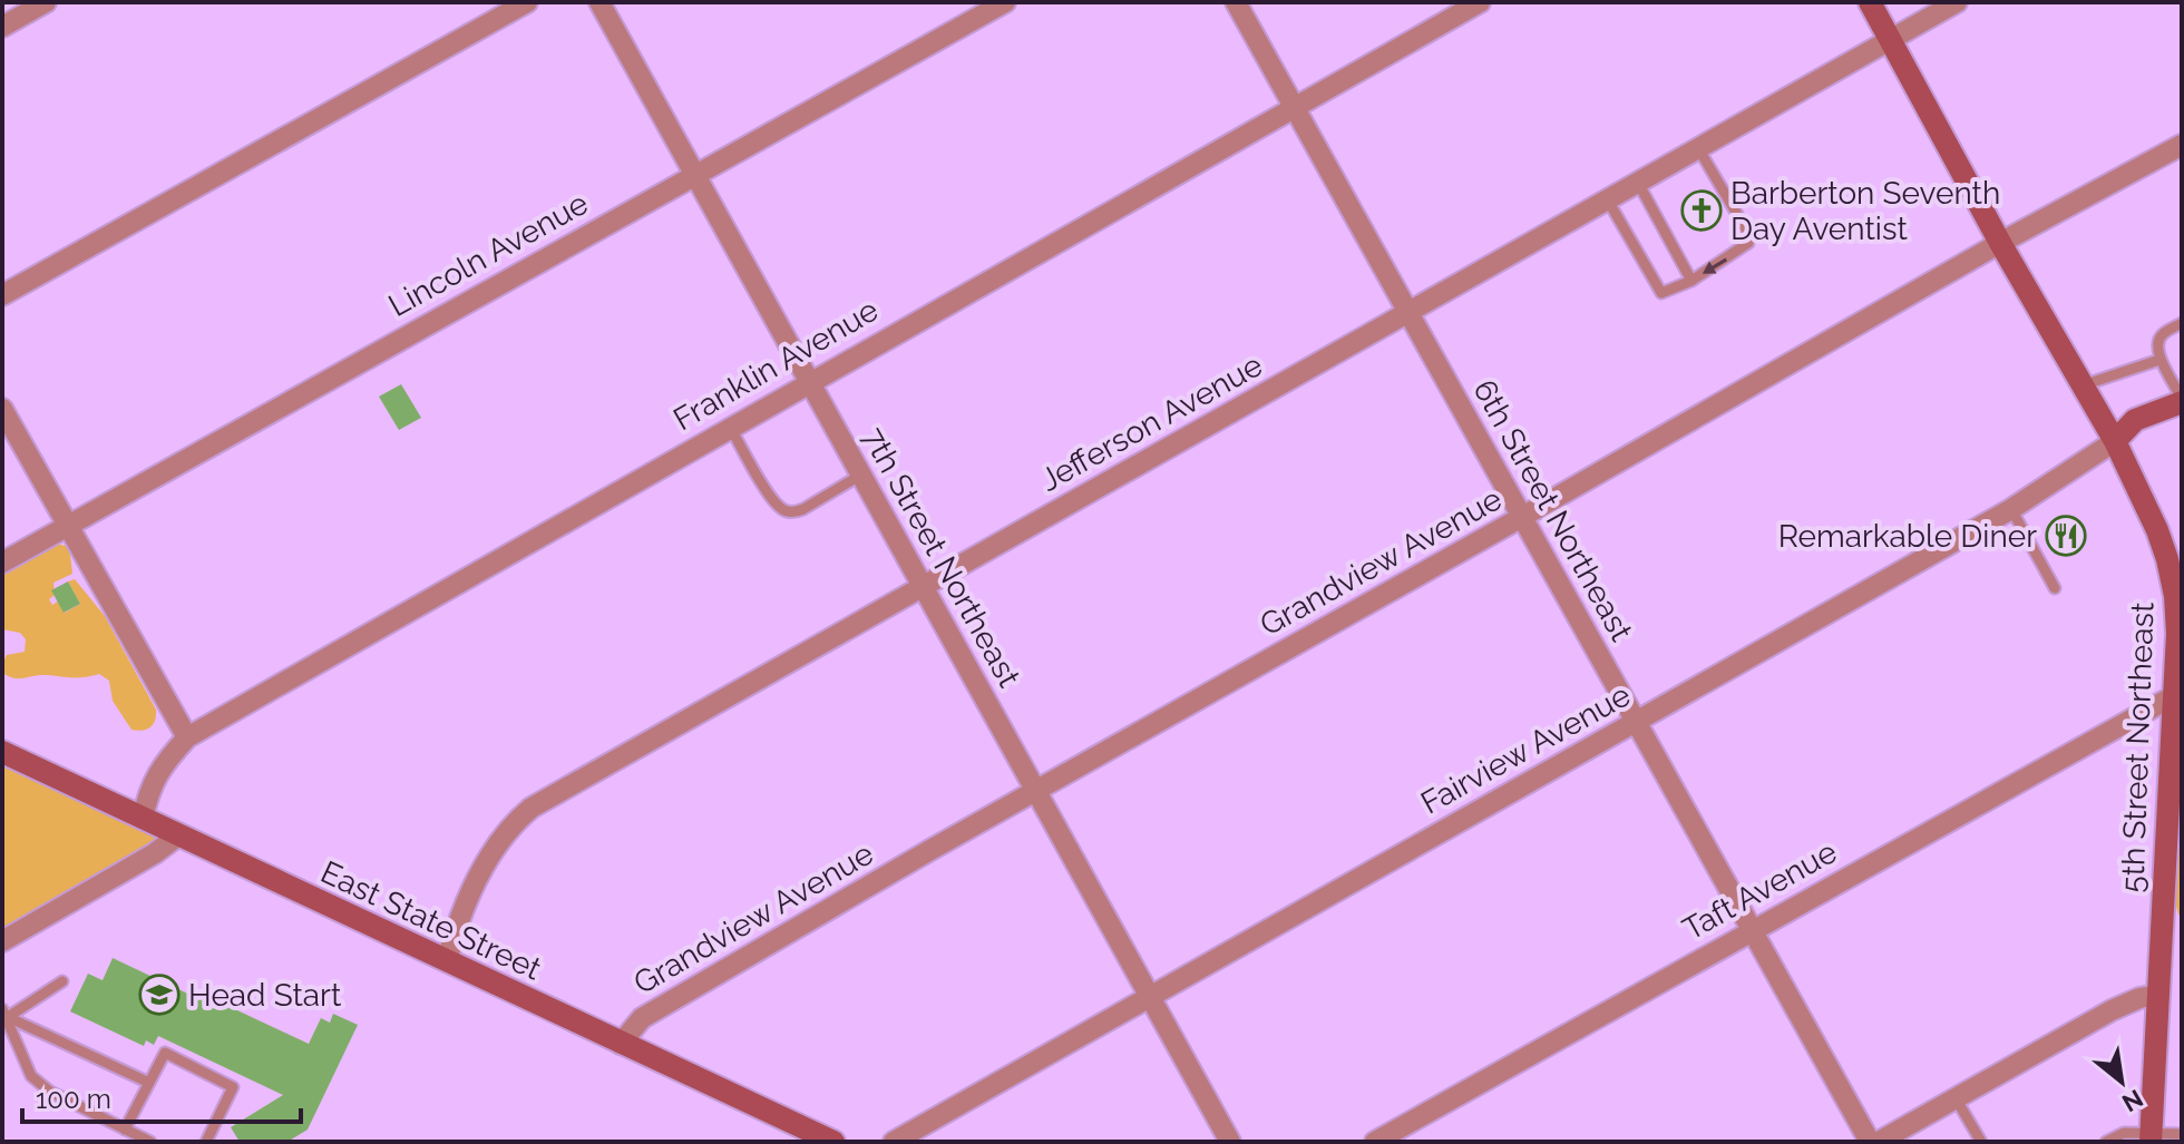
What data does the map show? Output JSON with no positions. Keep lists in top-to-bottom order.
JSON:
{
  "streets": {
    "main road": ["5th Street Northeast", "Fairview Avenue", "East State Street"],
    "street": [
      "Lincoln Avenue",
      "Franklin Avenue",
      "Jefferson Avenue",
      "6th Street Northeast",
      "7th Street Northeast",
      "Grandview Avenue",
      "Taft Avenue"
    ]
  },
  "crossings": [
    ["Lincoln Avenue", "7th Street Northeast"],
    ["Franklin Avenue", "6th Street Northeast"],
    ["Franklin Avenue", "7th Street Northeast"],
    ["Franklin Avenue", "East State Street"],
    ["Jefferson Avenue", "6th Street Northeast"],
    ["Jefferson Avenue", "7th Street Northeast"],
    ["Jefferson Avenue", "5th Street Northeast"],
    ["Jefferson Avenue", "East State Street"],
    ["6th Street Northeast", "Grandview Avenue"],
    ["6th Street Northeast", "Fairview Avenue"],
    ["6th Street Northeast", "Taft Avenue"],
    ["7th Street Northeast", "Grandview Avenue"],
    ["7th Street Northeast", "Fairview Avenue"],
    ["Grandview Avenue", "5th Street Northeast"],
    ["Grandview Avenue", "East State Street"],
    ["5th Street Northeast", "Fairview Avenue"],
    ["5th Street Northeast", "Taft Avenue"]
  ],
  "places": {
    "church": ["Barberton Seventh Day Aventist"],
    "restaurant": ["Remarkable Diner"],
    "school or university": ["Head Start"]
  },
  "scale_bar": "100 m",
  "north": "bottom right"
}
